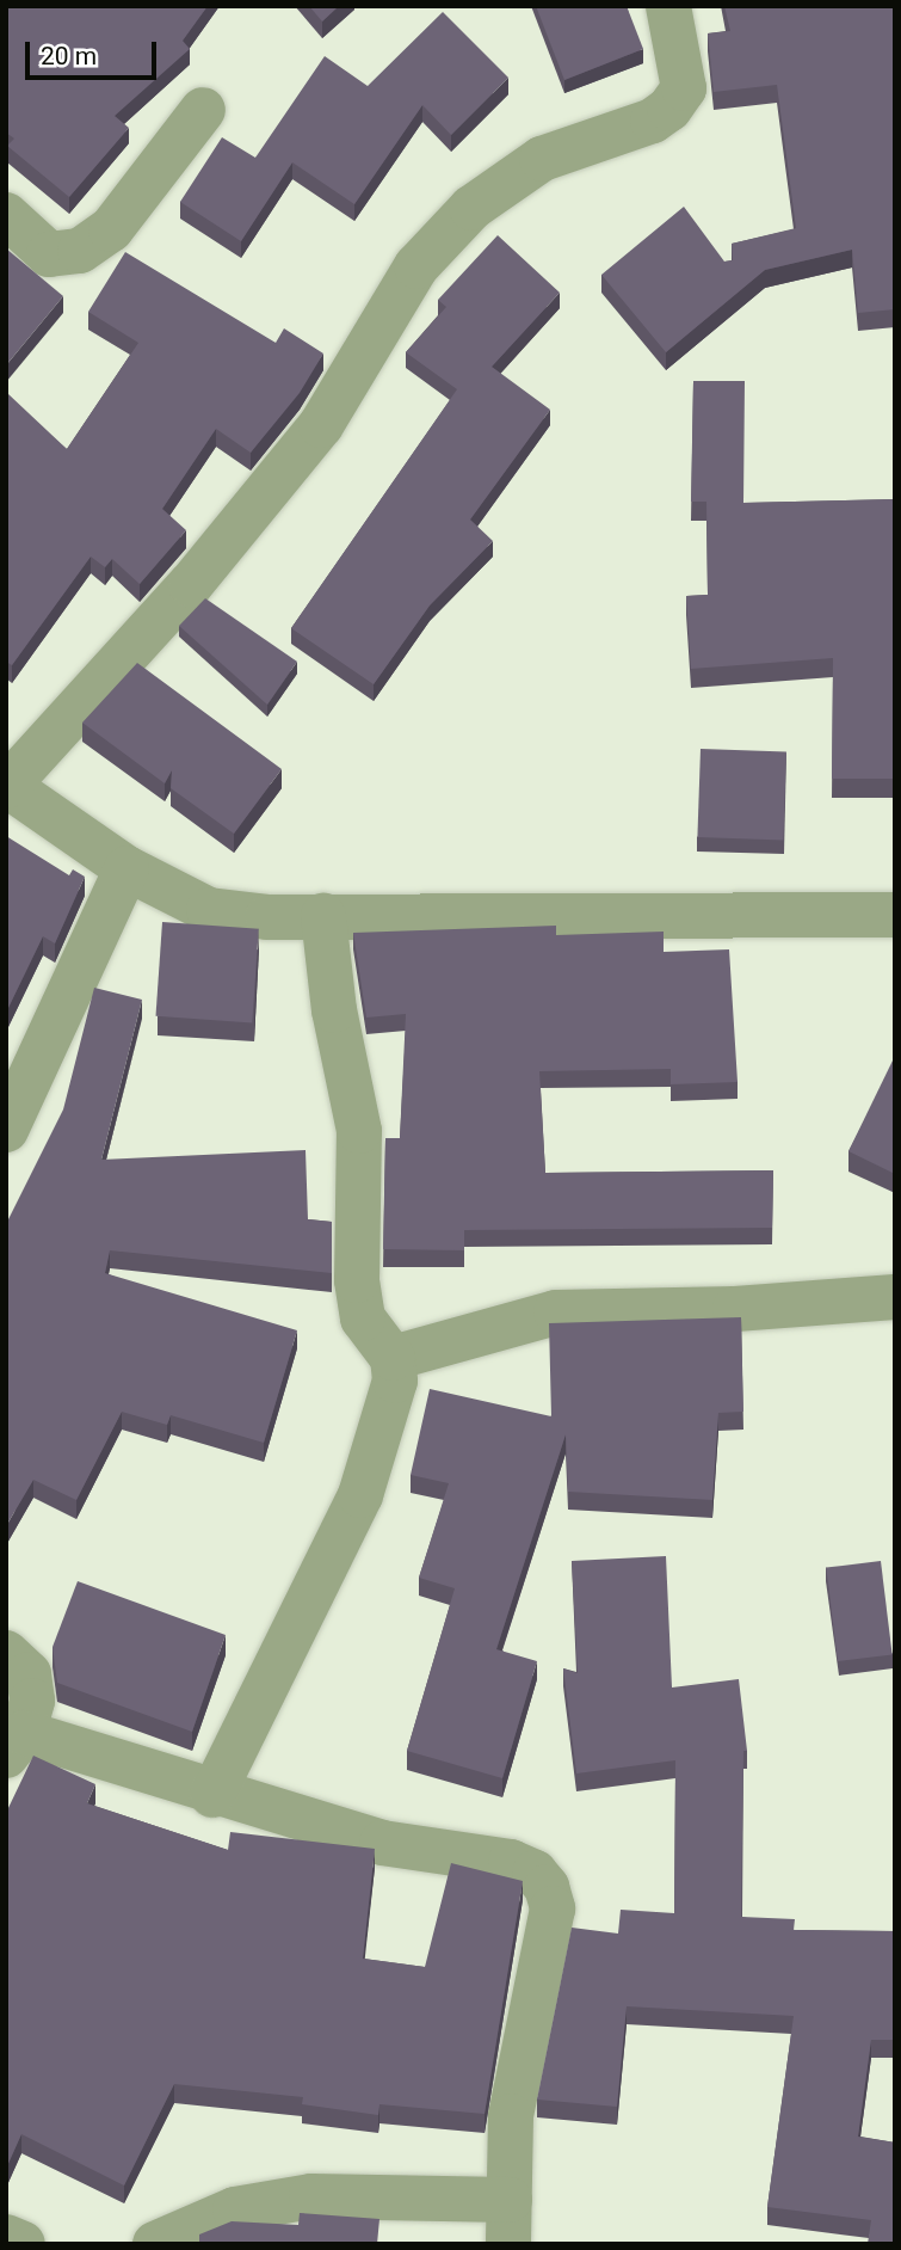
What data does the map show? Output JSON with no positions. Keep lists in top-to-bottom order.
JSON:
{
  "scale_bar": "20 m"
}
